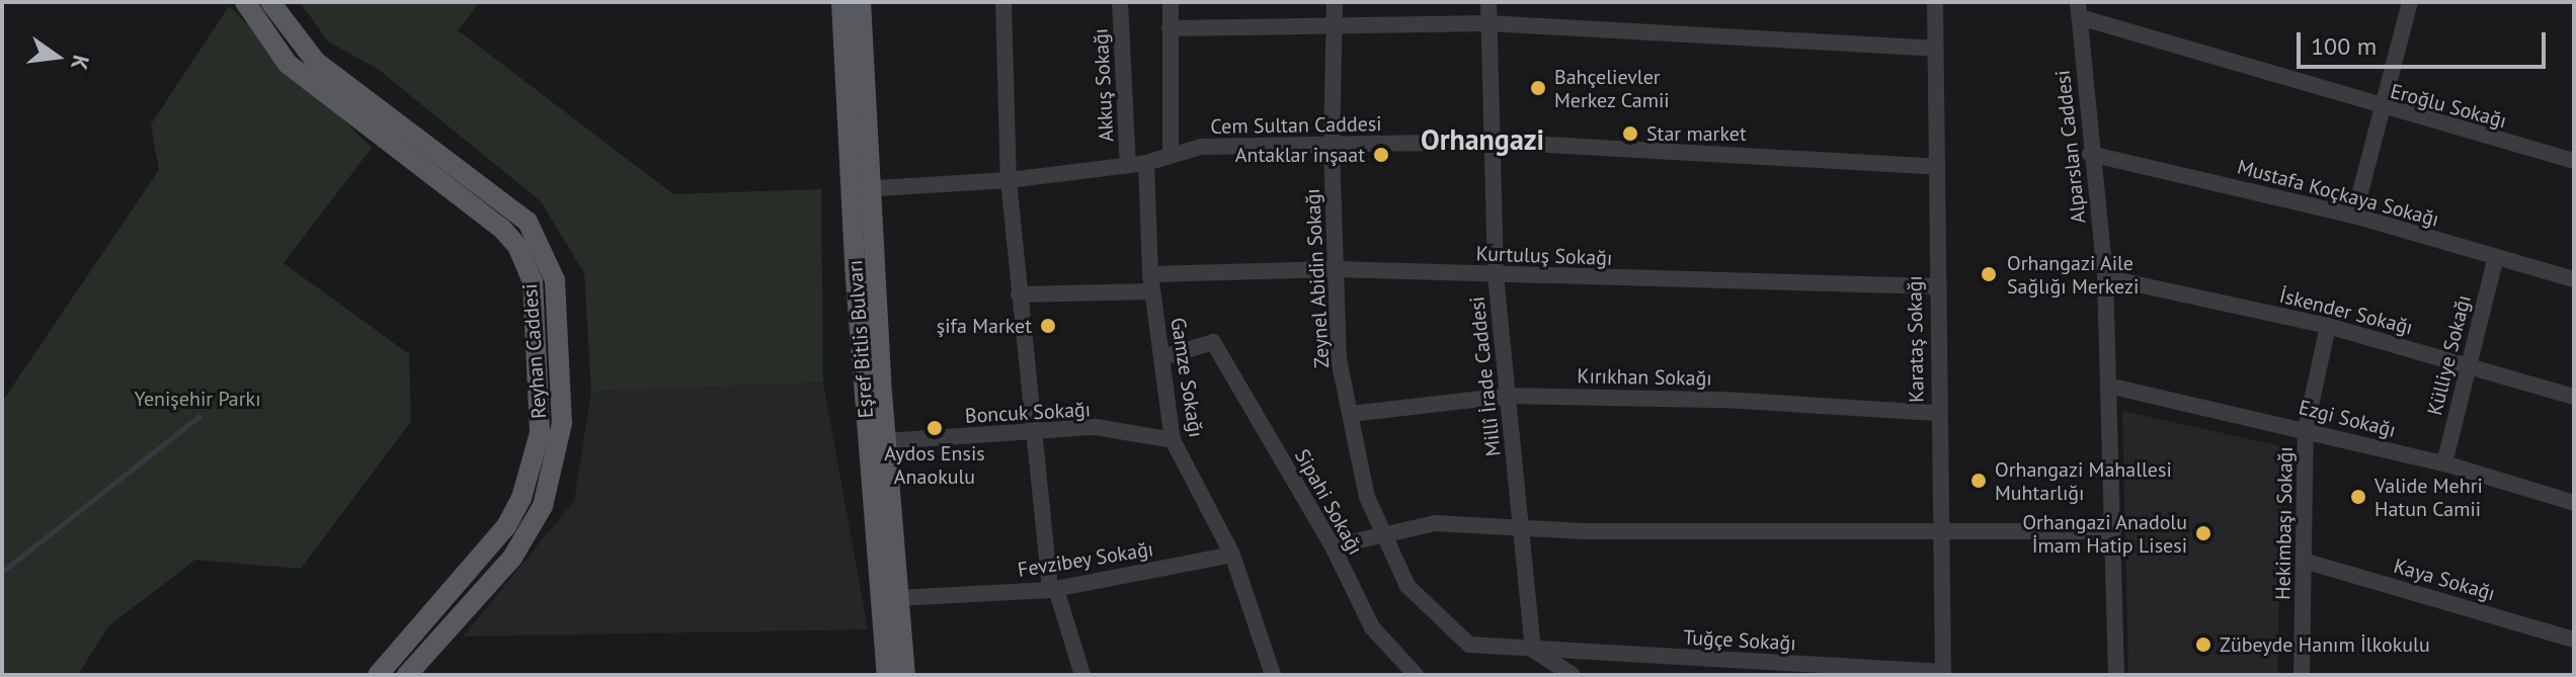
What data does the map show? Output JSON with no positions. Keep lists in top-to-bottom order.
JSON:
{
  "streets": {
    "main road": ["Eşref Bitlis Bulvarı", "Reyhan Caddesi"],
    "street": [
      "Akkuş Sokağı",
      "Eroğlu Sokağı",
      "Cem Sultan Caddesi",
      "Alparslan Caddesi",
      "Mustafa Koçkaya Sokağı",
      "Kurtuluş Sokağı",
      "Zeynel Abidin Sokağı",
      "İskender Sokağı",
      "Karataş Sokağı",
      "Külliye Sokağı",
      "Millî İrade Caddesi",
      "Gamze Sokağı",
      "Kırıkhan Sokağı",
      "Boncuk Sokağı",
      "Ezgi Sokağı",
      "Sipahi Sokağı",
      "Hekimbaşı Sokağı",
      "Fevzibey Sokağı",
      "Kaya Sokağı",
      "Tuğçe Sokağı"
    ]
  },
  "crossings": [
    ["Akkuş Sokağı", "Cem Sultan Caddesi"],
    ["Eroğlu Sokağı", "Alparslan Caddesi"],
    ["Cem Sultan Caddesi", "Zeynel Abidin Sokağı"],
    ["Cem Sultan Caddesi", "Eşref Bitlis Bulvarı"],
    ["Cem Sultan Caddesi", "Karataş Sokağı"],
    ["Cem Sultan Caddesi", "Millî İrade Caddesi"],
    ["Cem Sultan Caddesi", "Gamze Sokağı"],
    ["Alparslan Caddesi", "Mustafa Koçkaya Sokağı"],
    ["Alparslan Caddesi", "İskender Sokağı"],
    ["Alparslan Caddesi", "Ezgi Sokağı"],
    ["Mustafa Koçkaya Sokağı", "Külliye Sokağı"],
    ["Kurtuluş Sokağı", "Zeynel Abidin Sokağı"],
    ["Kurtuluş Sokağı", "Karataş Sokağı"],
    ["Kurtuluş Sokağı", "Millî İrade Caddesi"],
    ["Kurtuluş Sokağı", "Gamze Sokağı"],
    ["Zeynel Abidin Sokağı", "Millî İrade Caddesi"],
    ["Zeynel Abidin Sokağı", "Kırıkhan Sokağı"],
    ["Zeynel Abidin Sokağı", "Tuğçe Sokağı"],
    ["İskender Sokağı", "Külliye Sokağı"],
    ["İskender Sokağı", "Hekimbaşı Sokağı"],
    ["Eşref Bitlis Bulvarı", "Boncuk Sokağı"],
    ["Eşref Bitlis Bulvarı", "Fevzibey Sokağı"],
    ["Karataş Sokağı", "Kırıkhan Sokağı"],
    ["Karataş Sokağı", "Tuğçe Sokağı"],
    ["Külliye Sokağı", "Ezgi Sokağı"],
    ["Millî İrade Caddesi", "Kırıkhan Sokağı"],
    ["Millî İrade Caddesi", "Tuğçe Sokağı"],
    ["Gamze Sokağı", "Boncuk Sokağı"],
    ["Gamze Sokağı", "Sipahi Sokağı"],
    ["Gamze Sokağı", "Fevzibey Sokağı"],
    ["Ezgi Sokağı", "Hekimbaşı Sokağı"],
    ["Hekimbaşı Sokağı", "Kaya Sokağı"]
  ],
  "districts": ["Orhangazi"],
  "parks": ["Yenişehir Parkı"],
  "places": [
    "Bahçelievler Merkez Camii",
    "Star market",
    "Antaklar inşaat",
    "Orhangazi Aile Sağlığı Merkezi",
    "şifa Market",
    "Aydos Ensis Anaokulu",
    "Orhangazi Mahallesi Muhtarlığı",
    "Valide Mehri Hatun Camii",
    "Orhangazi Anadolu İmam Hatip Lisesi",
    "Zübeyde Hanım İlkokulu"
  ],
  "scale_bar": "100 m",
  "north": "right"
}
